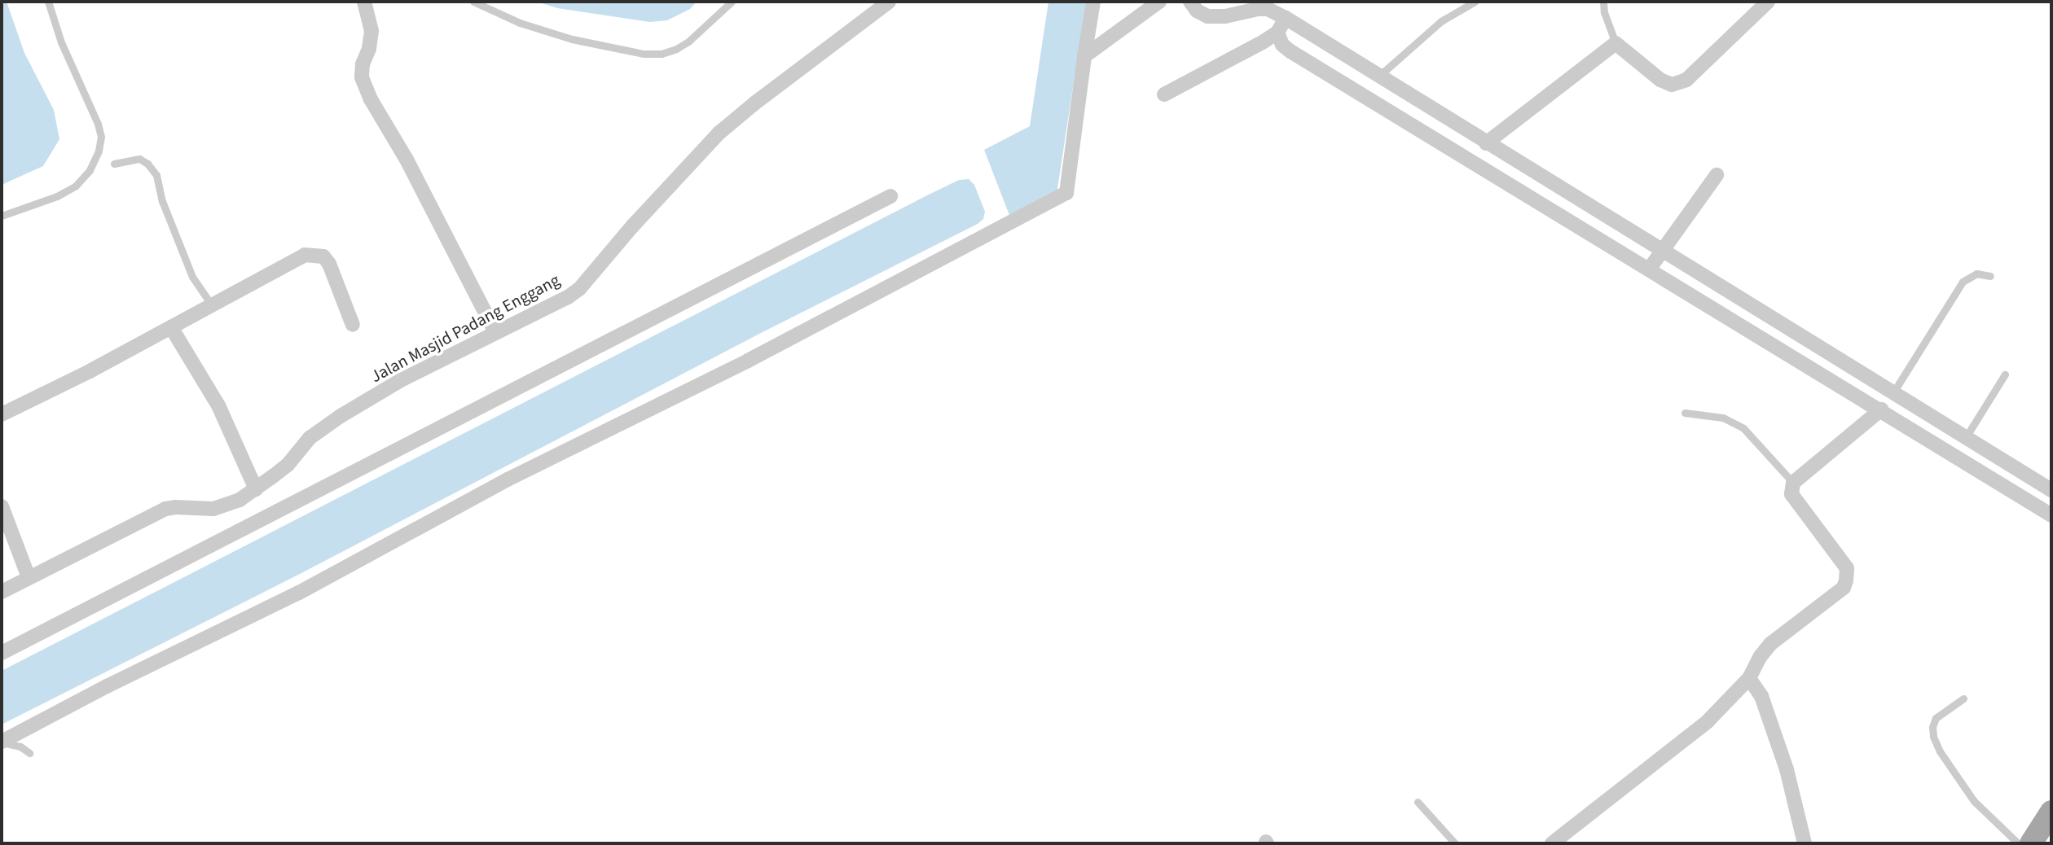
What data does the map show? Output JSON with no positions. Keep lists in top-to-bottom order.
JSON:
{
  "streets": {
    "street": ["Jalan Masjid Padang Enggang"]
  }
}
